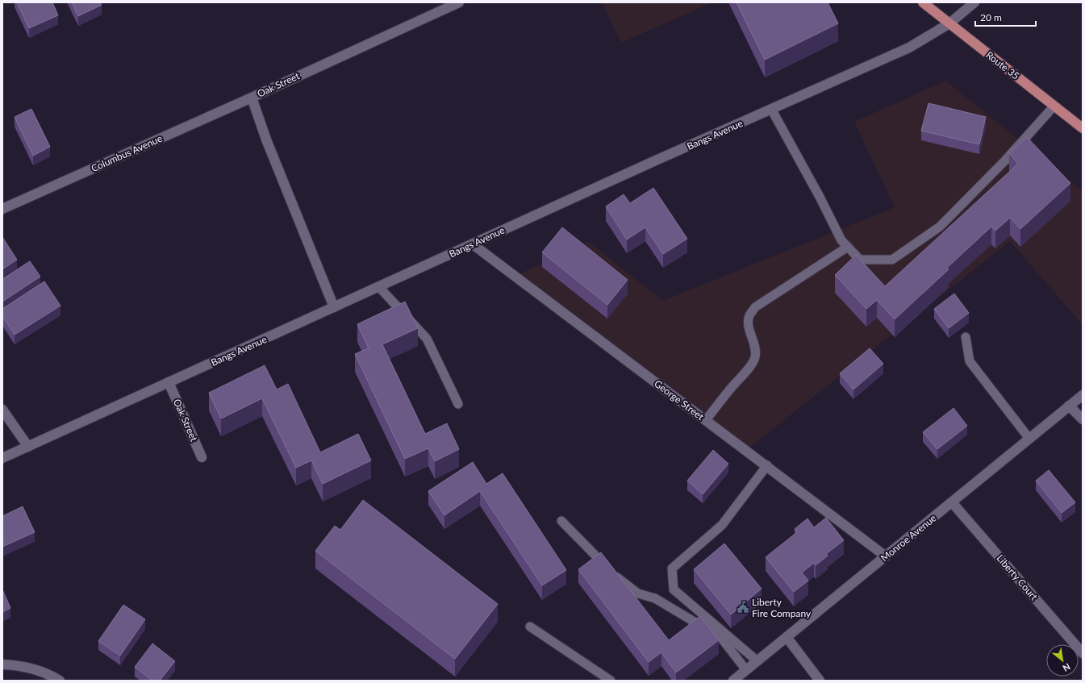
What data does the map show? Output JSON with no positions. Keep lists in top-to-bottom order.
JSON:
{
  "streets": {
    "main road": ["Route 35"],
    "street": [
      "Oak Street",
      "Bangs Avenue",
      "Columbus Avenue",
      "George Street",
      "Monroe Avenue",
      "Liberty Court"
    ]
  },
  "crossings": [
    ["Route 35", "Bangs Avenue"],
    ["Oak Street", "Bangs Avenue"],
    ["Oak Street", "Columbus Avenue"],
    ["Bangs Avenue", "George Street"],
    ["George Street", "Monroe Avenue"],
    ["Monroe Avenue", "Liberty Court"]
  ],
  "places": {
    "public building": ["Liberty Fire Company"]
  },
  "scale_bar": "20 m",
  "north": "bottom right"
}
